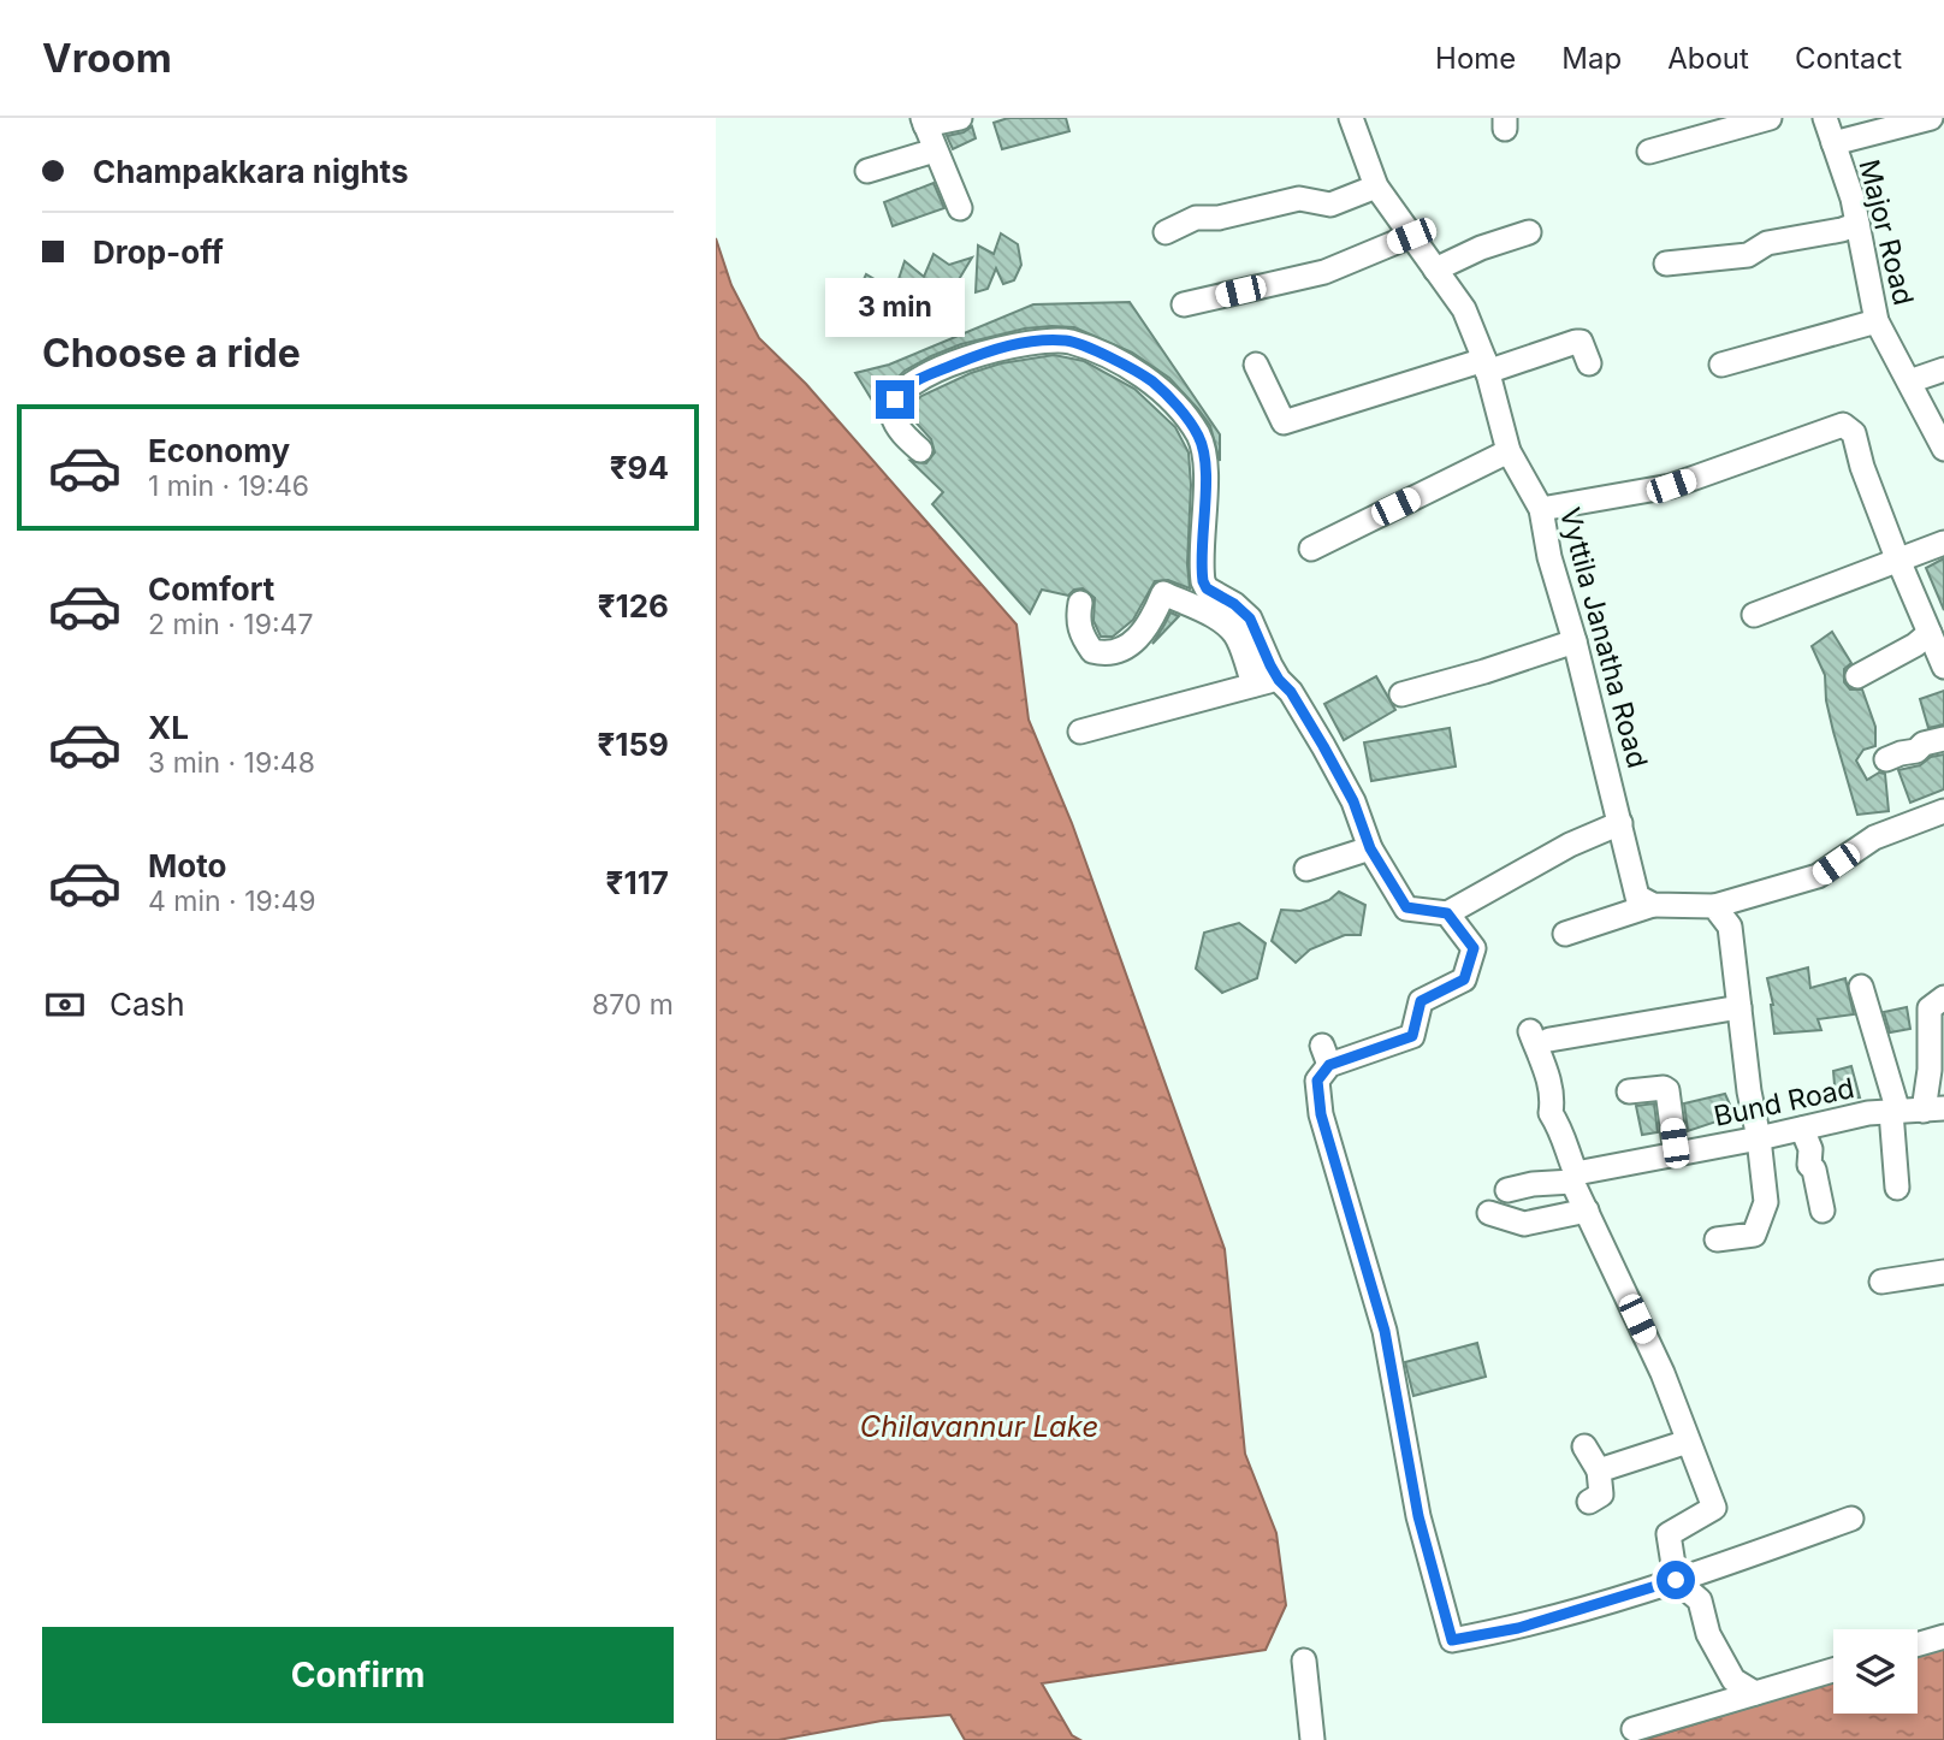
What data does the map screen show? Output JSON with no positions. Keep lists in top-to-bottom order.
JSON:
{
  "streets": {
    "street": ["Major Road", "Vyttila Janatha Road", "Bund Road"]
  },
  "water": ["Chilavannur Lake"],
  "page": {
    "header": "Vroom",
    "nav": [
      "Home",
      "Map",
      "About",
      "Contact"
    ],
    "banner": ["Champakkara nights", "Drop-off"],
    "bubble": "3 min",
    "heading": "Choose a ride",
    "list": [
      {
        "name": "Economy",
        "note": "1 min · 19:46",
        "value": "₹94"
      },
      {
        "name": "Comfort",
        "note": "2 min · 19:47",
        "value": "₹126"
      },
      {
        "name": "XL",
        "note": "3 min · 19:48",
        "value": "₹159"
      },
      {
        "name": "Moto",
        "note": "4 min · 19:49",
        "value": "₹117"
      }
    ],
    "pay": ["Cash", "870 m"],
    "buttons": "Confirm"
  }
}
